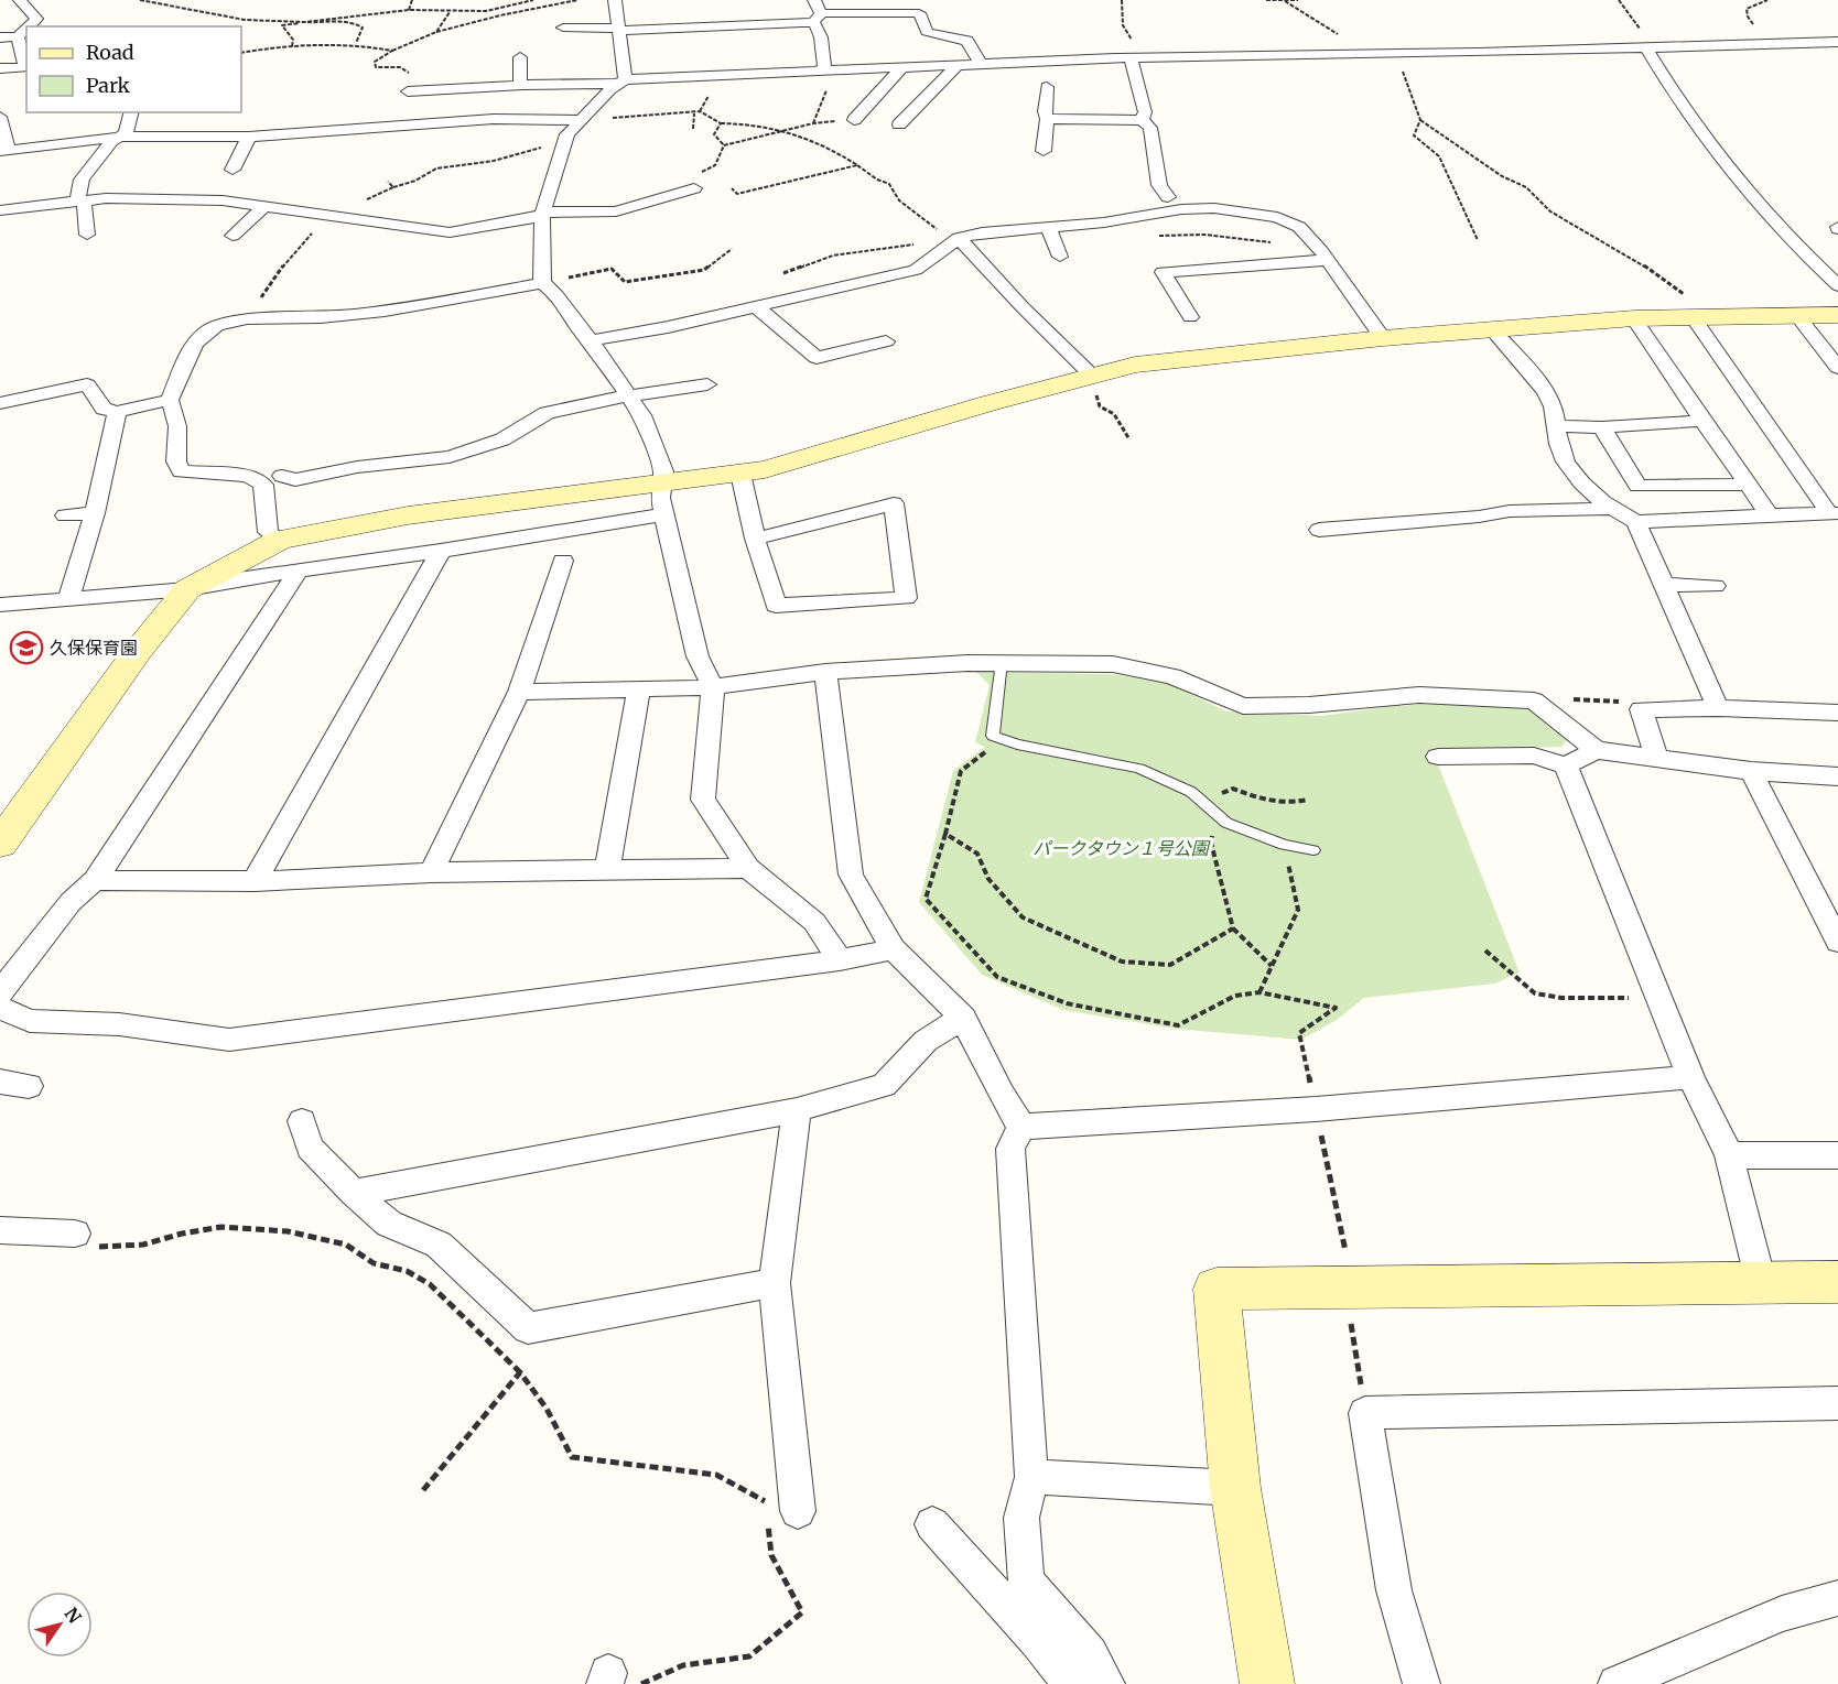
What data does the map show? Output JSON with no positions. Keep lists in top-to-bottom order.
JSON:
{
  "parks": ["パークタウン１号公園"],
  "places": {
    "school or university": ["久保保育園"]
  },
  "legend": ["Road", "Park"],
  "north": "top right"
}
